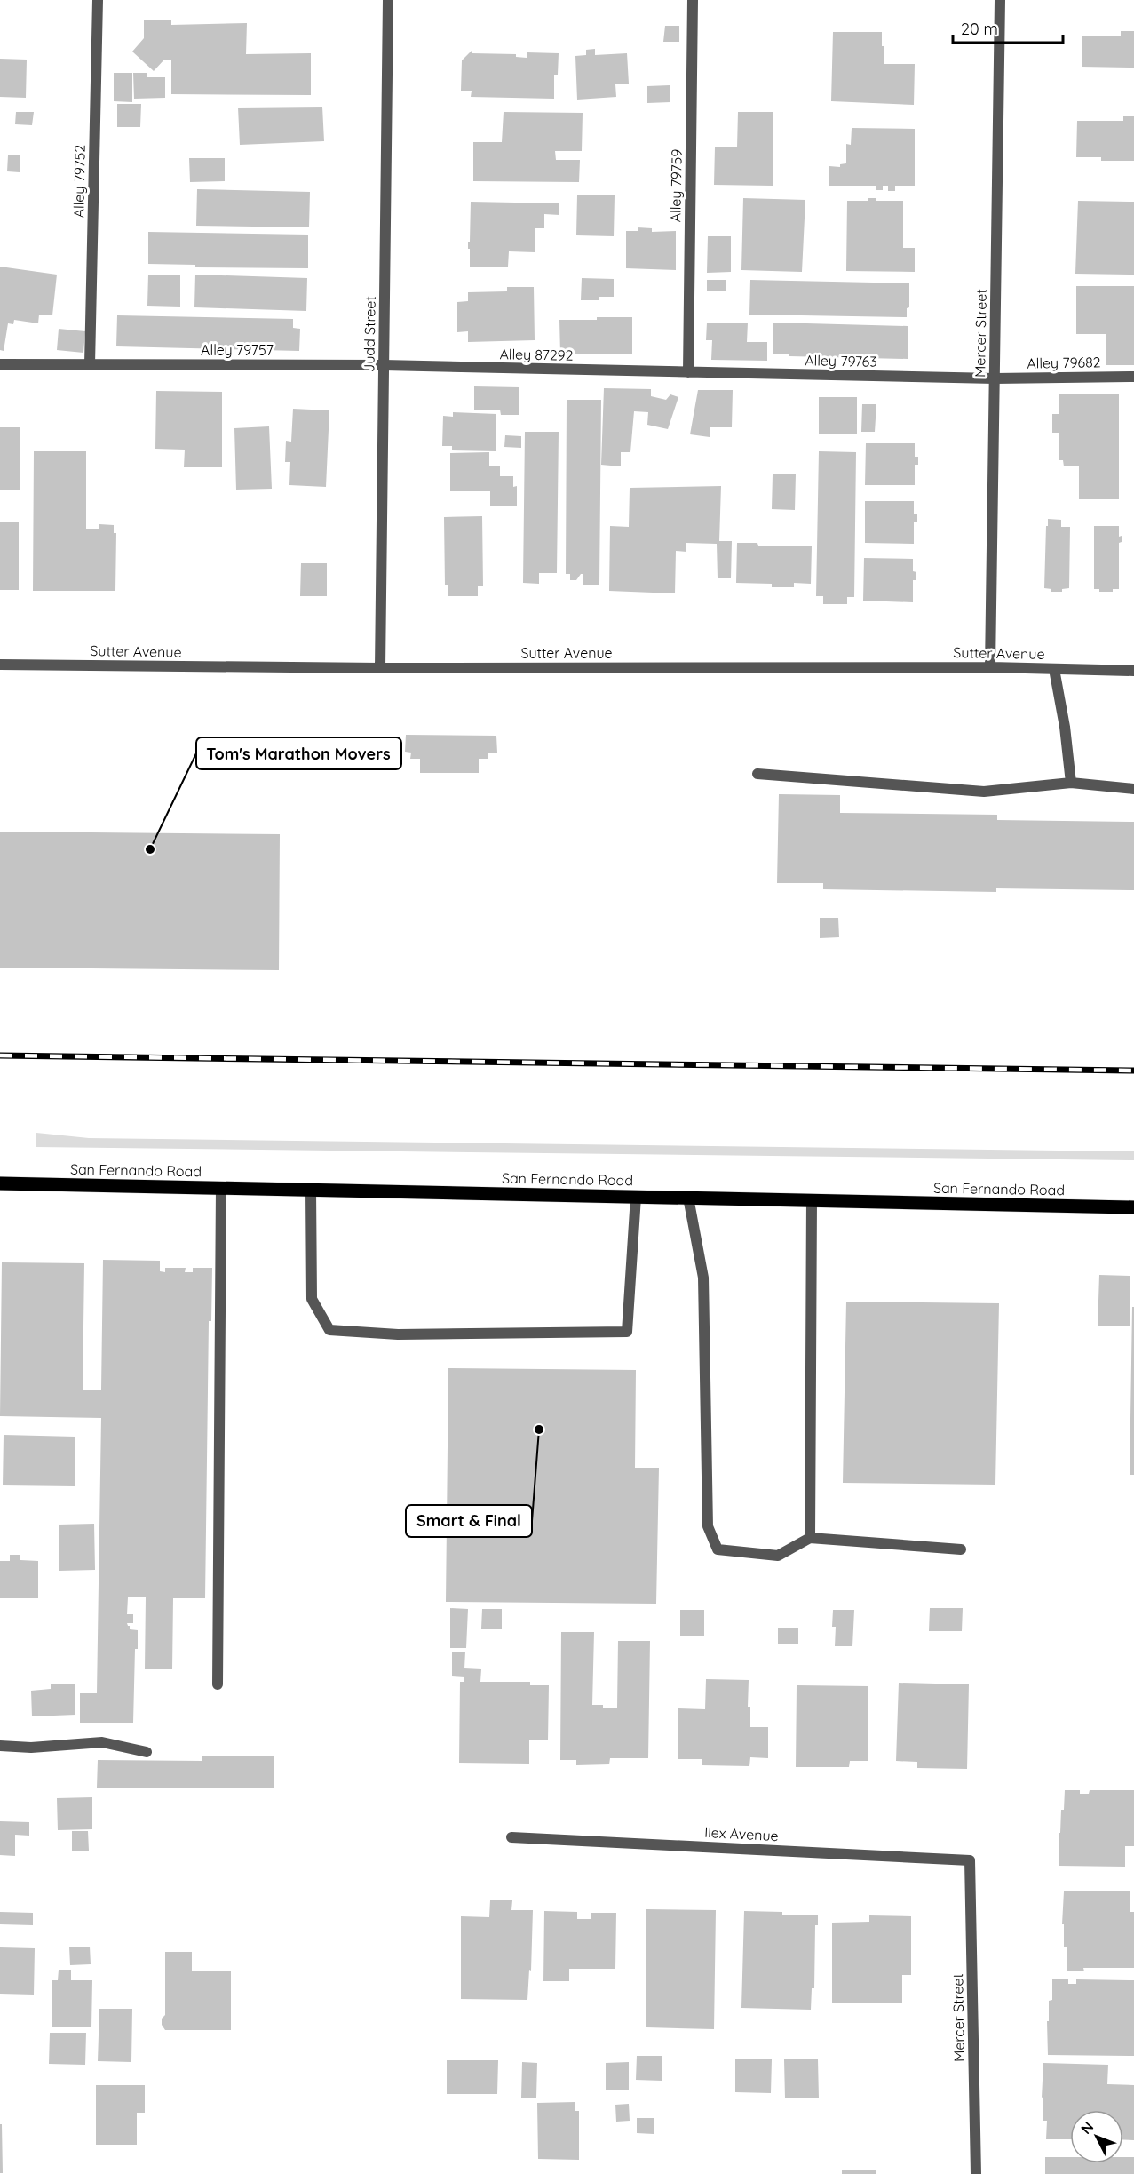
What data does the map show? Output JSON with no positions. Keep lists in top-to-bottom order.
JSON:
{
  "streets": {
    "main road": ["San Fernando Road"],
    "street": [
      "Alley 79752",
      "Alley 79759",
      "Mercer Street",
      "Judd Street",
      "Alley 79757",
      "Alley 87292",
      "Alley 79763",
      "Alley 79682",
      "Sutter Avenue",
      "Ilex Avenue"
    ]
  },
  "crossings": [
    ["Alley 79752", "Alley 79757"],
    ["Alley 79759", "Alley 87292"],
    ["Alley 79759", "Alley 79763"],
    ["Mercer Street", "Alley 79763"],
    ["Mercer Street", "Alley 79682"],
    ["Mercer Street", "Sutter Avenue"],
    ["Mercer Street", "Ilex Avenue"],
    ["Judd Street", "Alley 79757"],
    ["Judd Street", "Alley 87292"],
    ["Judd Street", "Sutter Avenue"],
    ["Alley 79757", "Alley 87292"],
    ["Alley 87292", "Alley 79763"],
    ["Alley 79763", "Alley 79682"]
  ],
  "places": ["Tom's Marathon Movers", "Smart & Final"],
  "scale_bar": "20 m",
  "north": "top left"
}
